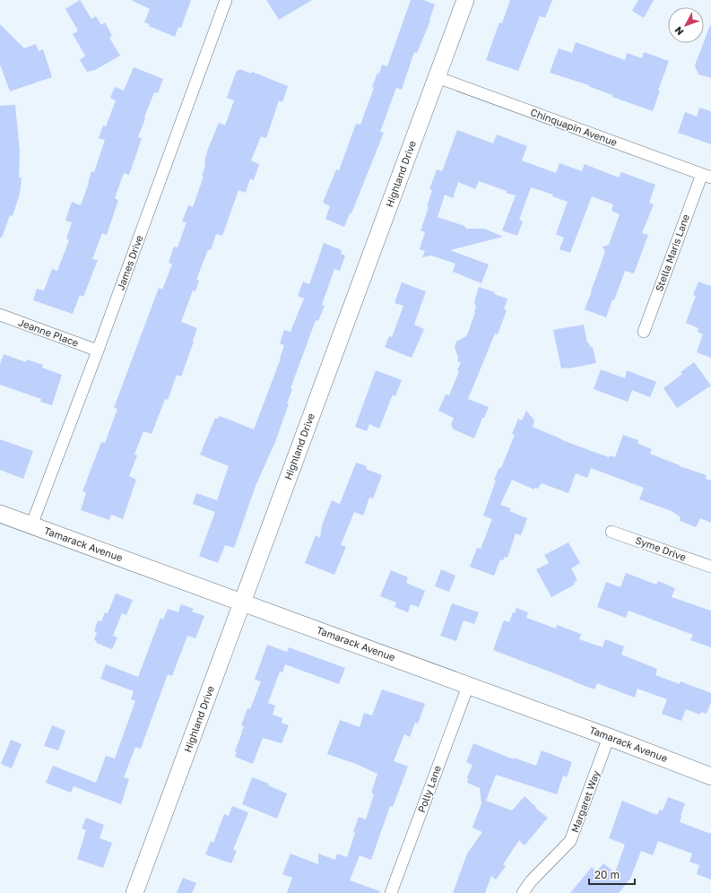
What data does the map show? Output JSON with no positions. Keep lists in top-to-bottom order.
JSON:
{
  "streets": {
    "street": [
      "Chinquapin Avenue",
      "Highland Drive",
      "Stella Maris Lane",
      "James Drive",
      "Jeanne Place",
      "Tamarack Avenue",
      "Syme Drive",
      "Polly Lane",
      "Margaret Way"
    ]
  },
  "crossings": [
    ["Chinquapin Avenue", "Highland Drive"],
    ["Chinquapin Avenue", "Stella Maris Lane"],
    ["Highland Drive", "Tamarack Avenue"],
    ["James Drive", "Jeanne Place"],
    ["James Drive", "Tamarack Avenue"],
    ["Tamarack Avenue", "Polly Lane"],
    ["Tamarack Avenue", "Margaret Way"]
  ],
  "scale_bar": "20 m",
  "north": "bottom left"
}
